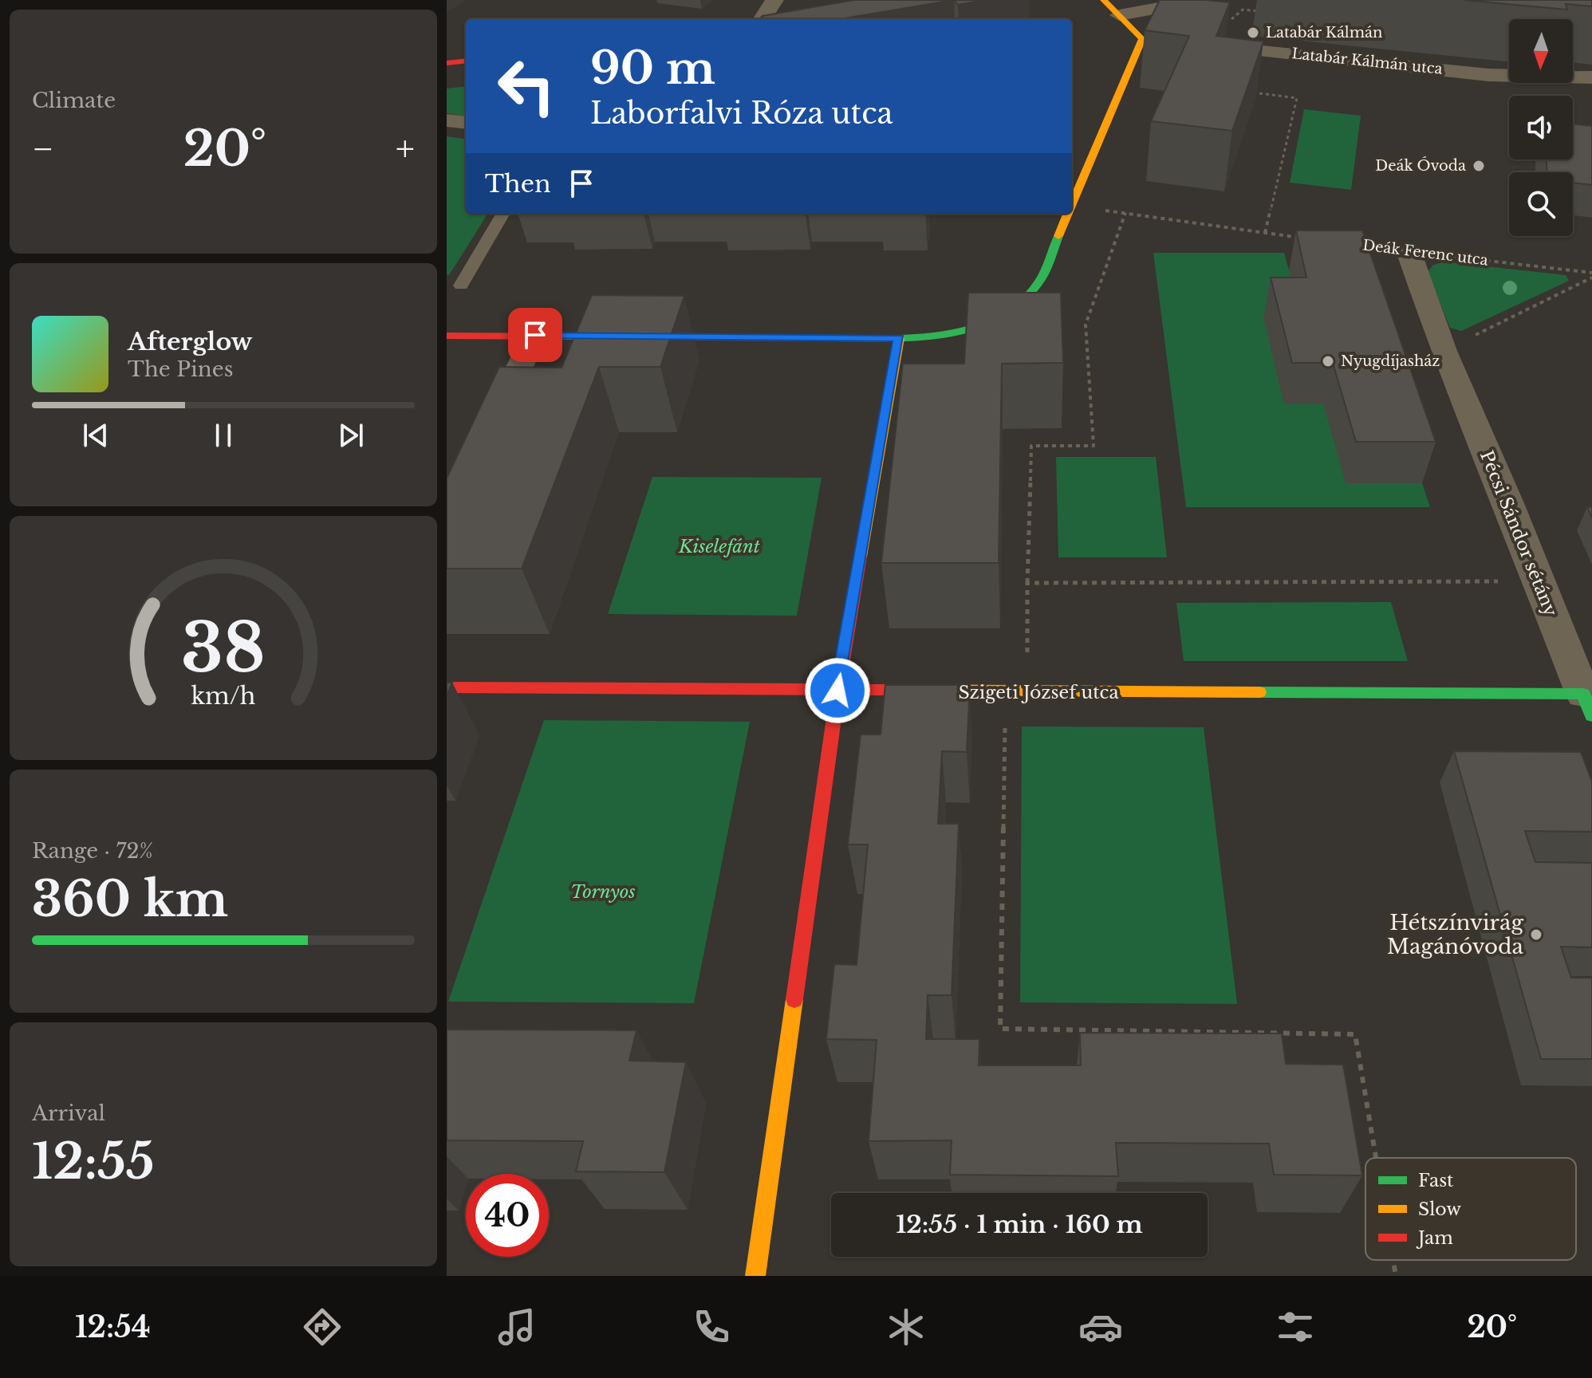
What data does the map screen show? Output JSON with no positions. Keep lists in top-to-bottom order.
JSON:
{
  "streets": {
    "street": ["Latabár Kálmán utca", "Pécsi Sándor sétány", "Szigeti József utca"],
    "path": ["Deák Ferenc utca"]
  },
  "crossings": [
    ["Deák Ferenc utca", "Pécsi Sándor sétány"],
    ["Pécsi Sándor sétány", "Szigeti József utca"]
  ],
  "parks": ["Kiselefánt", "Tornyos"],
  "places": [
    "Latabár Kálmán",
    "Deák Óvoda",
    "Nyugdíjasház",
    "Hétszínvirág Magánóvoda"
  ],
  "legend": ["Fast", "Slow", "Jam"],
  "north": "bottom",
  "page": {
    "tile": [
      "Climate",
      ["Range · 72%", "360 km"],
      ["Arrival", "12:55"]
    ],
    "turn": ["90 m", "Laborfalvi Róza utca"],
    "heat": ["−", "20°", "+"],
    "then": "Then",
    "song": ["Afterglow", "The Pines"],
    "limit": "40",
    "trip": "12:55 · 1 min · 160 m",
    "tabs": ["12:54", "20°"],
    "gauge": ["38", "km/h"]
  }
}
